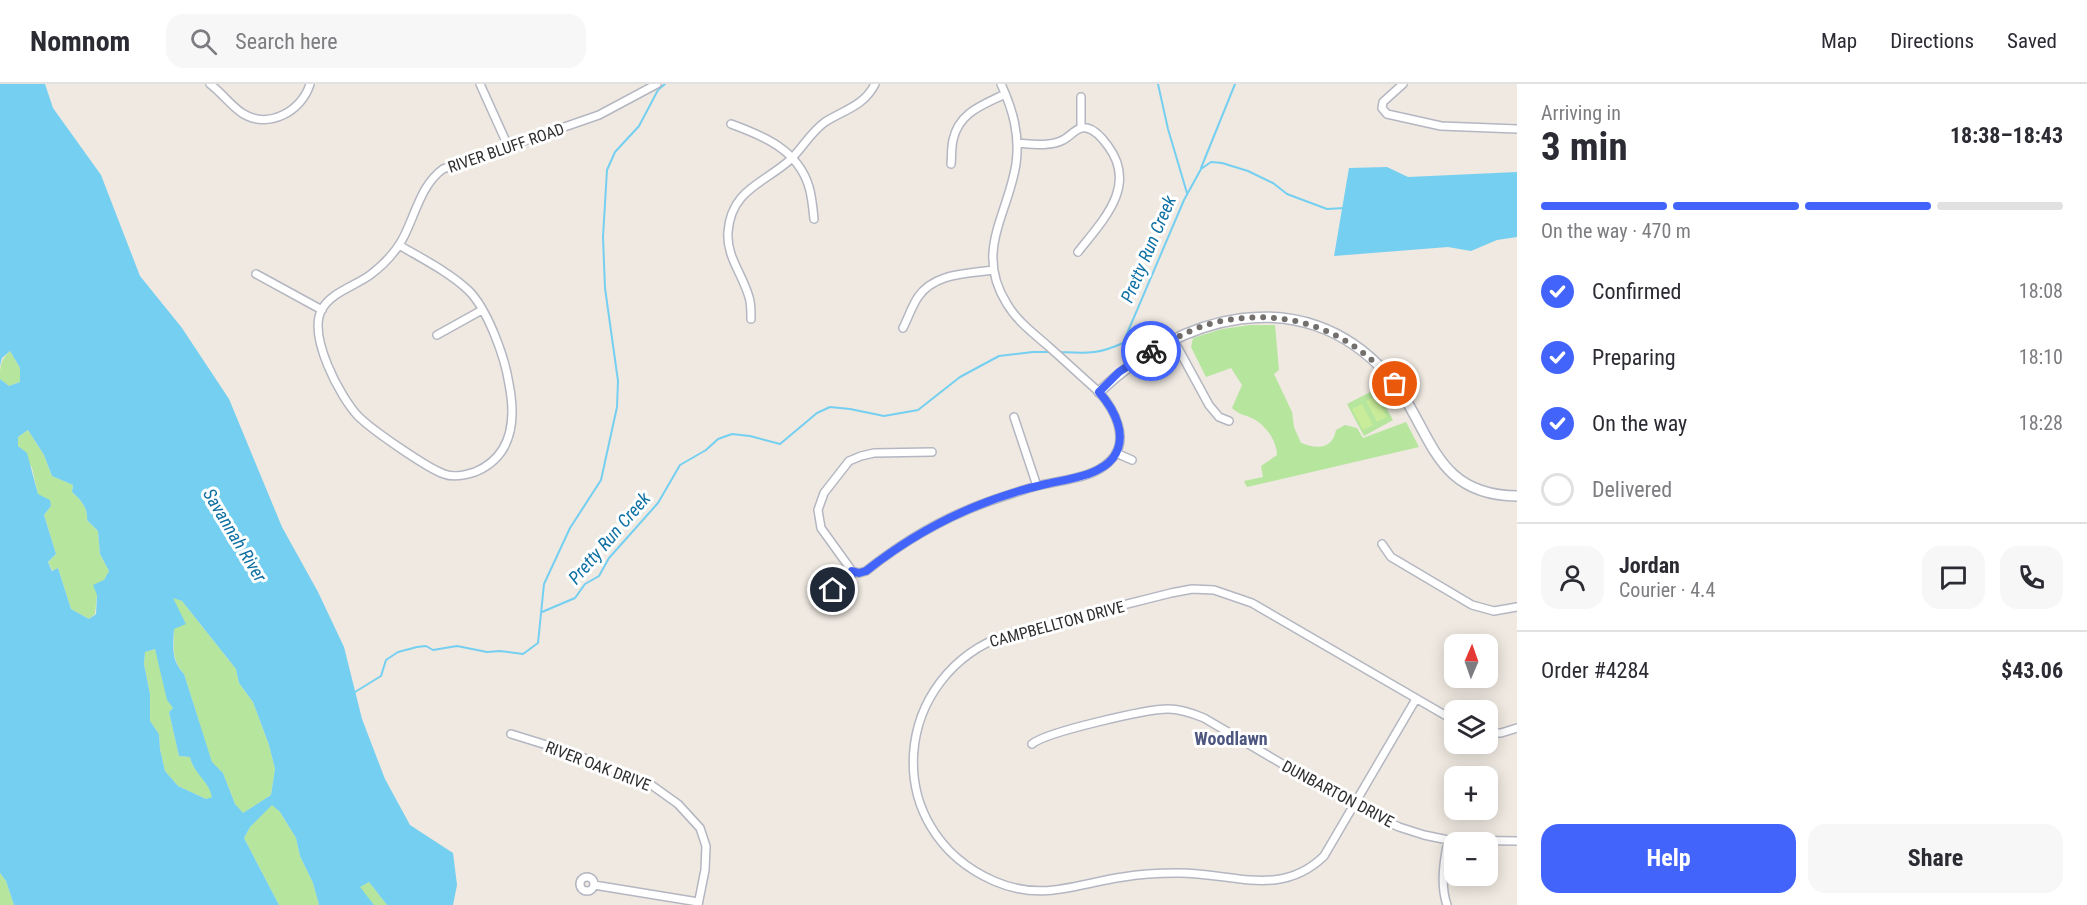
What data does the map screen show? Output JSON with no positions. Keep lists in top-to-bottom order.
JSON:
{
  "streets": {
    "street": [
      "RIVER BLUFF ROAD",
      "CAMPBELLTON DRIVE",
      "RIVER OAK DRIVE",
      "DUNBARTON DRIVE"
    ]
  },
  "crossings": [
    ["CAMPBELLTON DRIVE", "DUNBARTON DRIVE"]
  ],
  "districts": ["Woodlawn"],
  "water": ["Pretty Run Creek", "Savannah River"],
  "north": "top",
  "page": {
    "header": "Nomnom",
    "search": "Search here",
    "nav": ["Map", "Directions", "Saved"],
    "heading": ["3 min", "Arriving in", "18:38–18:43"],
    "panel": [
      "Jordan",
      "Courier · 4.4",
      "Order #4284",
      "$43.06"
    ],
    "bar": "On the way · 470 m",
    "list": [
      ["Confirmed", "18:08"],
      ["Preparing", "18:10"],
      ["On the way", "18:28"],
      "Delivered"
    ],
    "map_buttons": ["+", "−"],
    "buttons": ["Help", "Share"]
  }
}
